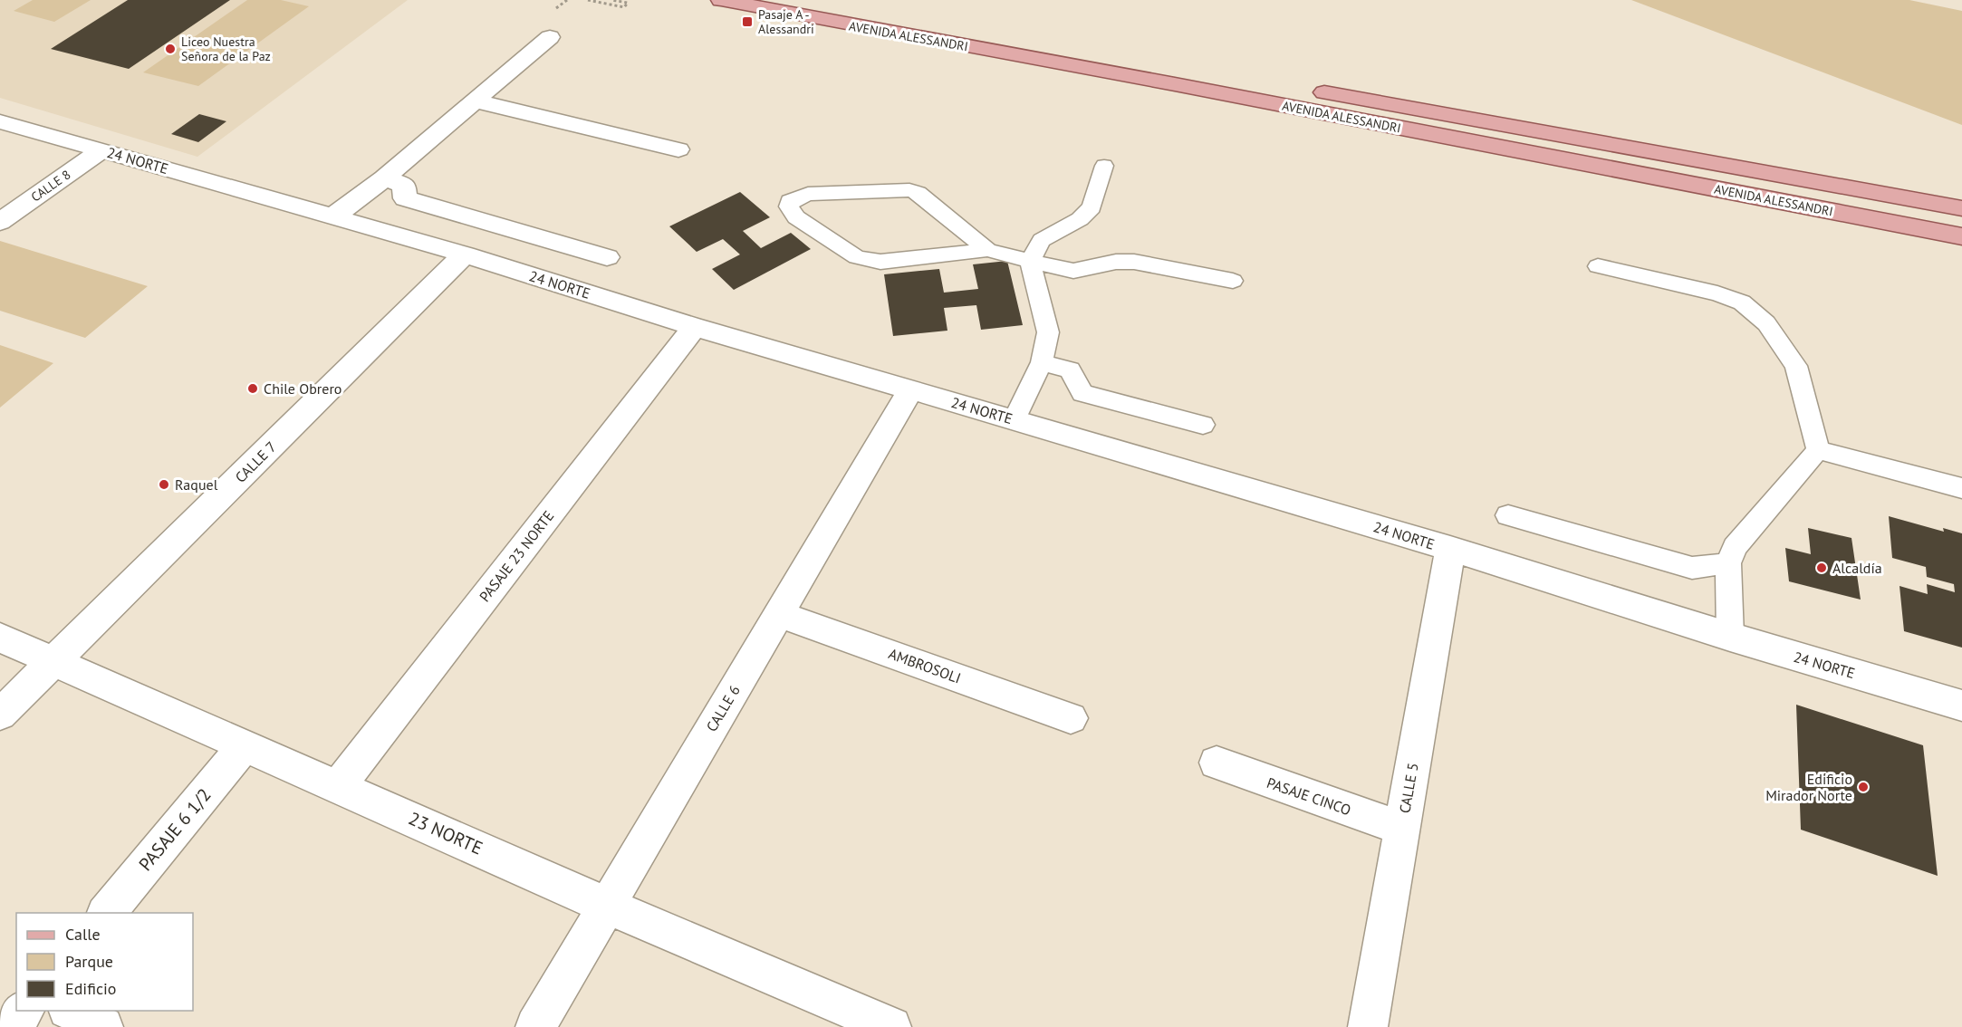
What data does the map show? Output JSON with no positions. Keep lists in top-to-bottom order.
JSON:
{
  "streets": {
    "main road": ["AVENIDA ALESSANDRI"],
    "street": [
      "24 NORTE",
      "CALLE 8",
      "CALLE 7",
      "PASAJE 23 NORTE",
      "AMBROSOLI",
      "CALLE 6",
      "CALLE 5",
      "PASAJE CINCO",
      "PASAJE 6 1/2",
      "23 NORTE"
    ]
  },
  "crossings": [
    ["24 NORTE", "CALLE 8"],
    ["24 NORTE", "CALLE 7"],
    ["24 NORTE", "PASAJE 23 NORTE"],
    ["24 NORTE", "CALLE 6"],
    ["24 NORTE", "CALLE 5"],
    ["CALLE 7", "23 NORTE"],
    ["PASAJE 23 NORTE", "23 NORTE"],
    ["AMBROSOLI", "CALLE 6"],
    ["CALLE 6", "23 NORTE"],
    ["CALLE 5", "PASAJE CINCO"],
    ["PASAJE 6 1/2", "23 NORTE"]
  ],
  "places": {
    "transit": ["Pasaje A - Alessandri"],
    "other": [
      "Liceo Nuestra Señora de la Paz",
      "Chile Obrero",
      "Raquel",
      "Alcaldía",
      "Edificio Mirador Norte"
    ]
  },
  "legend": ["Calle", "Parque", "Edificio"]
}
